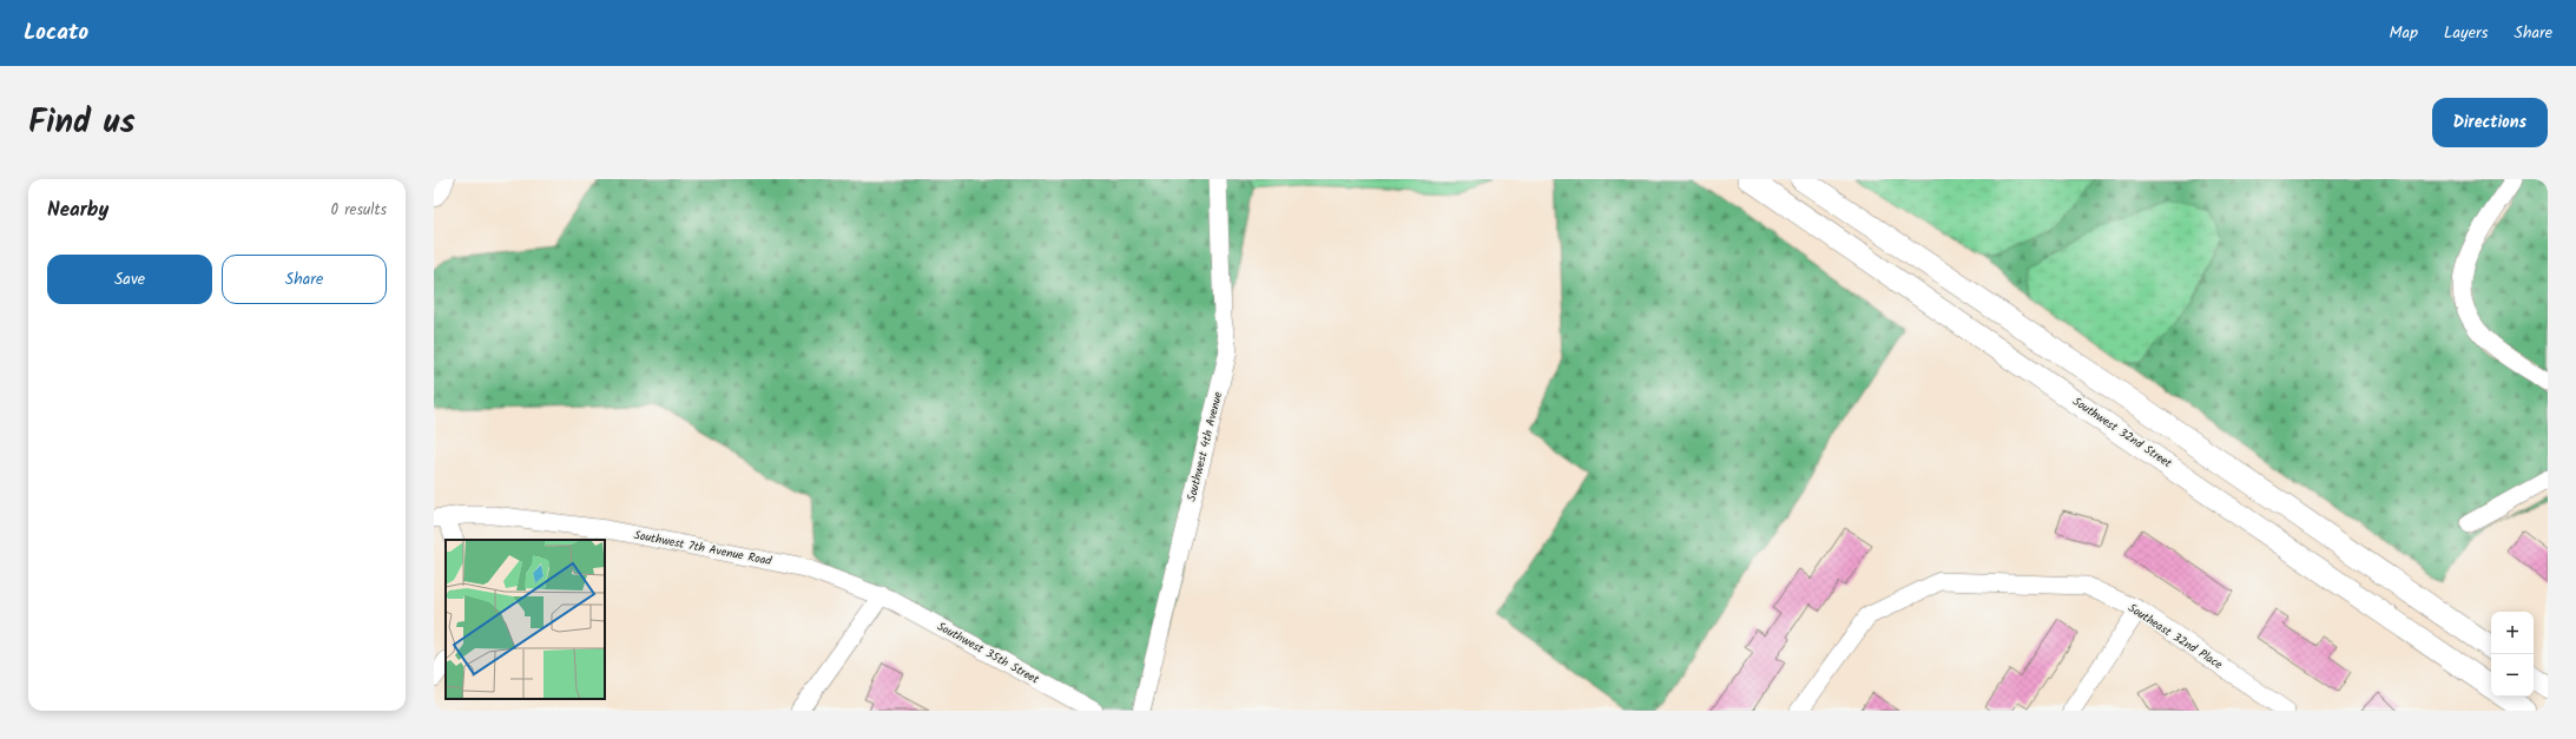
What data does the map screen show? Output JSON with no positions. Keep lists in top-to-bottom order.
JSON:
{
  "streets": {
    "main road": ["Southwest 32nd Street"],
    "street": [
      "Southwest 4th Avenue",
      "Southwest 7th Avenue Road",
      "Southeast 32nd Place",
      "Southwest 35th Street"
    ]
  },
  "crossings": [
    ["Southwest 7th Avenue Road", "Southwest 35th Street"]
  ],
  "page": {
    "header": "Locato",
    "nav": ["Map", "Layers", "Share"],
    "title": "Find us",
    "buttons": [
      "Directions",
      ["Save", "Share"]
    ],
    "heading": ["Nearby", "0 results"],
    "map_buttons": ["+", "−"]
  }
}
